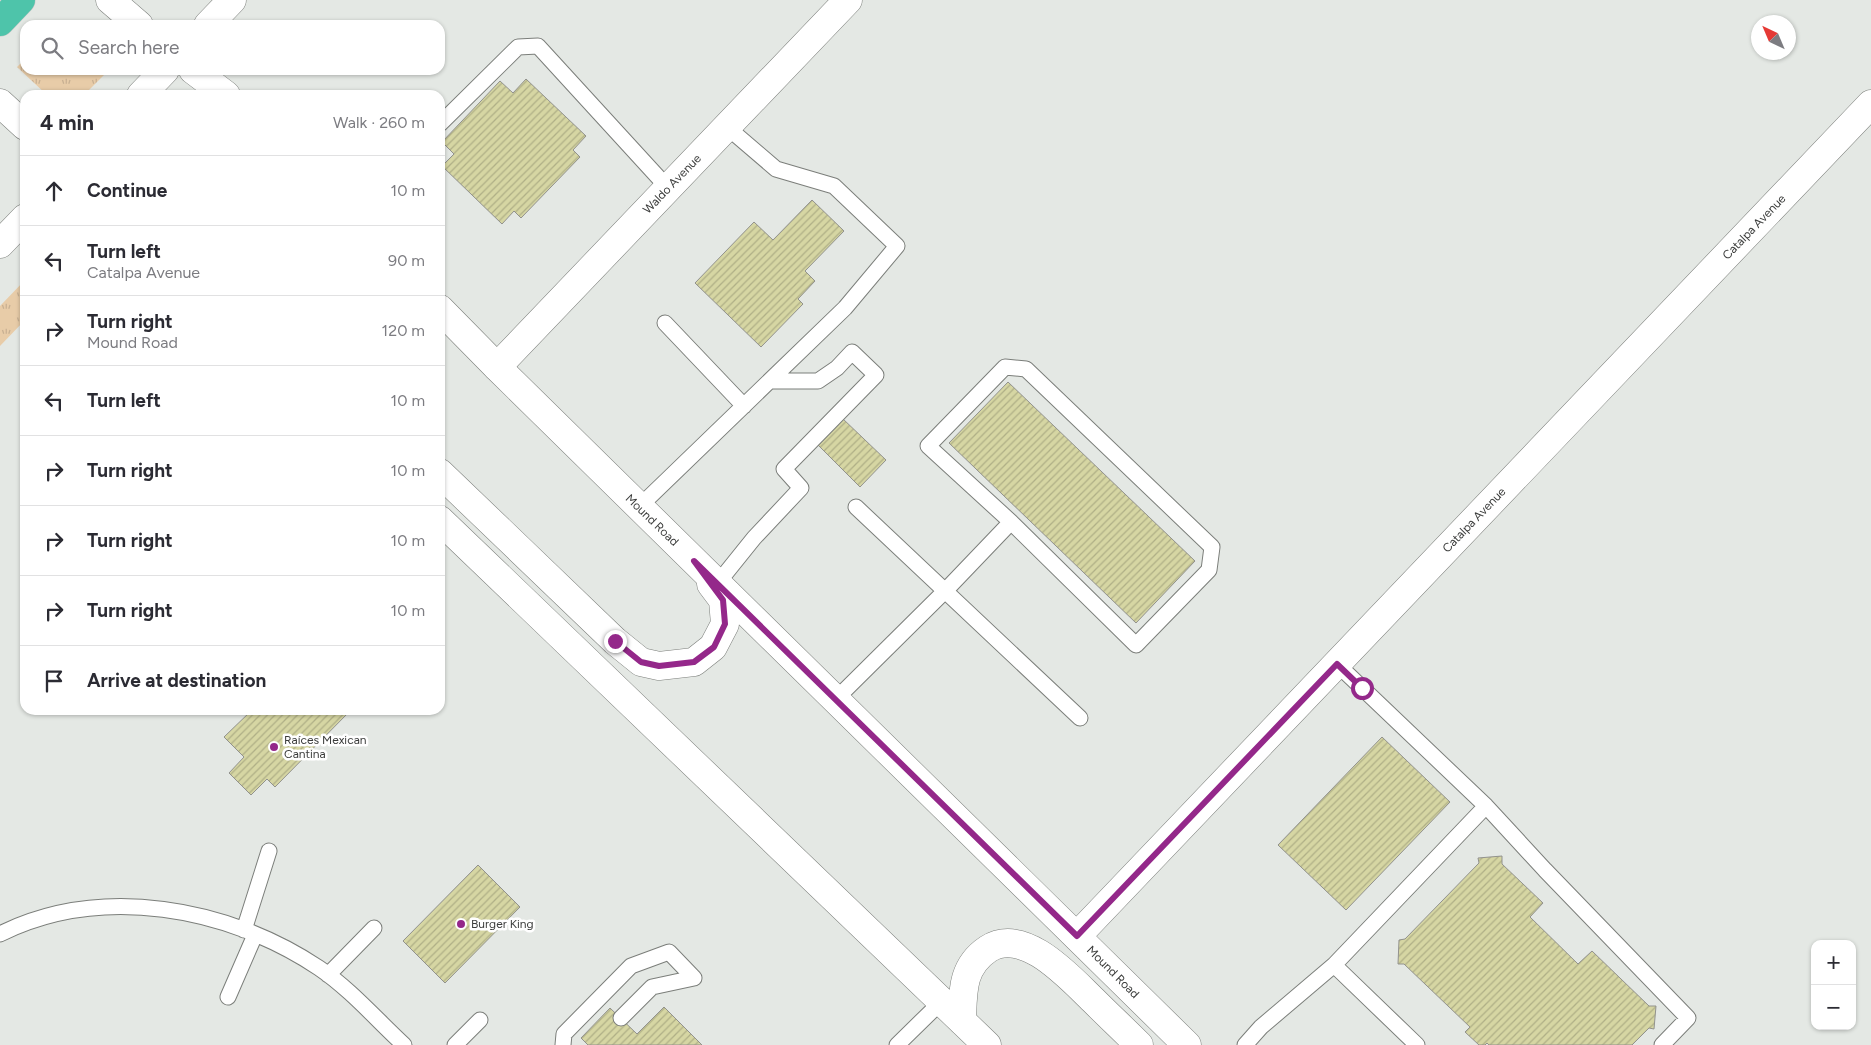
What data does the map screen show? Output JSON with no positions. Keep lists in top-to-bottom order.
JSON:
{
  "streets": {
    "main road": ["Waldo Avenue", "Catalpa Avenue", "Mound Road"]
  },
  "crossings": [
    ["Waldo Avenue", "Mound Road"],
    ["Catalpa Avenue", "Mound Road"]
  ],
  "places": ["Raíces Mexican Cantina", "Burger King"],
  "north": "top left",
  "page": {
    "search": "Search here",
    "heading": ["4 min", "Walk · 260 m"],
    "list": [
      ["Continue", "10 m"],
      ["Turn left", "Catalpa Avenue", "90 m"],
      ["Turn right", "Mound Road", "120 m"],
      ["Turn left", "10 m"],
      ["Turn right", "10 m"],
      ["Turn right", "10 m"],
      ["Turn right", "10 m"],
      "Arrive at destination"
    ],
    "map_buttons": ["+", "−"]
  }
}
